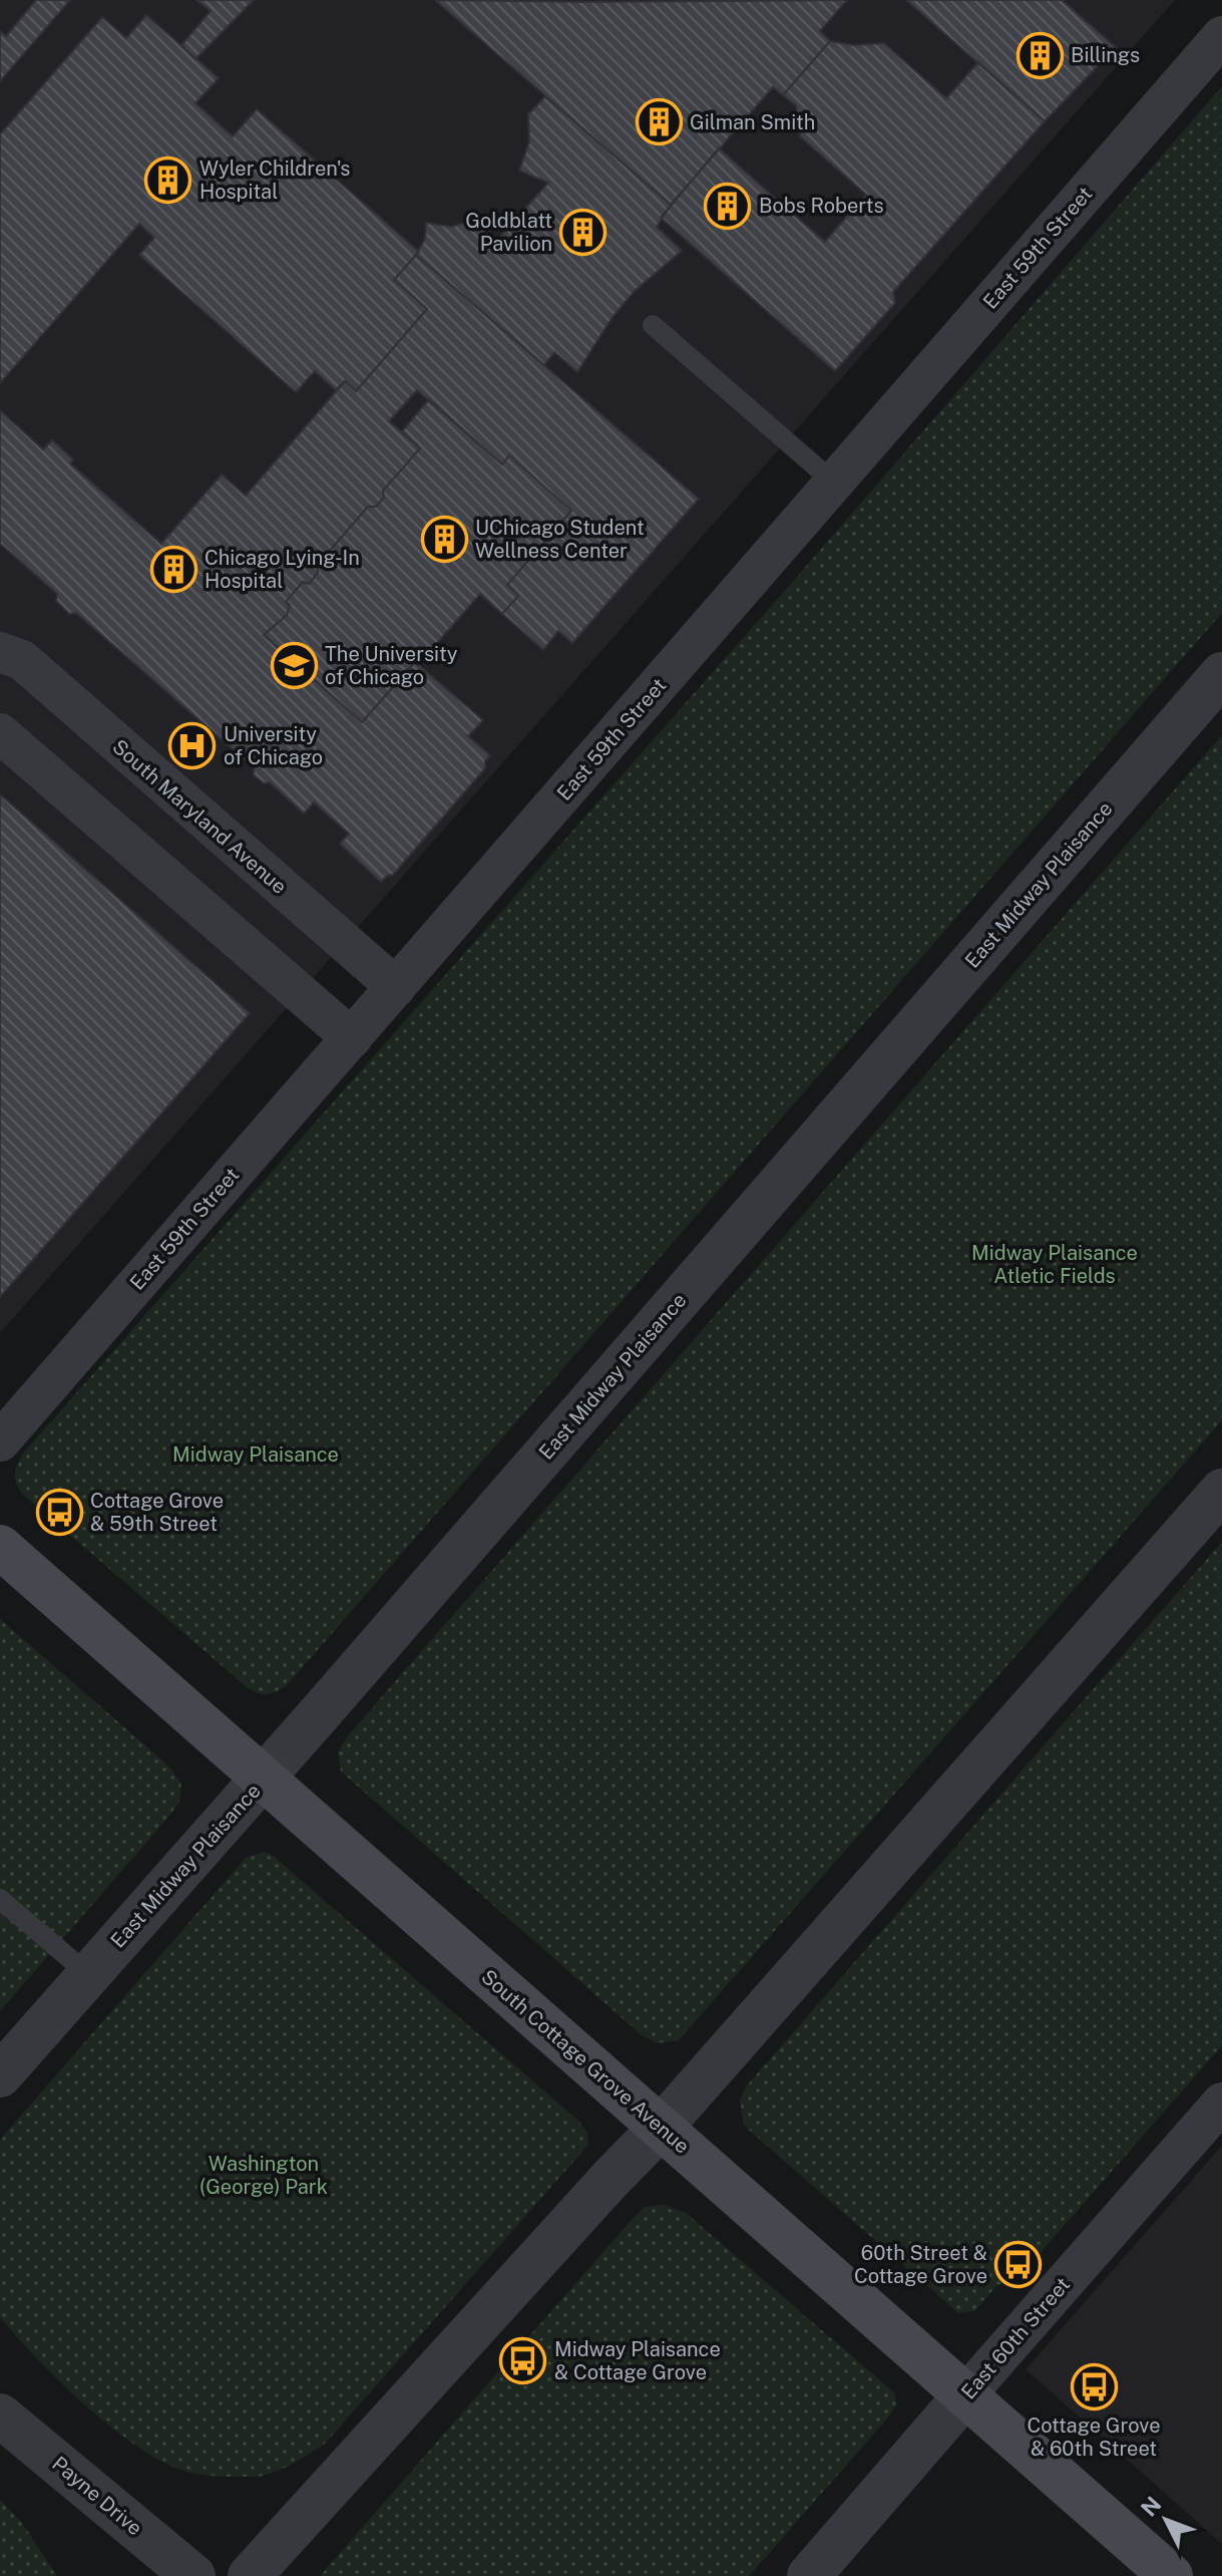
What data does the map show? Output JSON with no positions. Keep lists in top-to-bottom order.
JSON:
{
  "streets": {
    "main road": ["South Cottage Grove Avenue"],
    "street": [
      "East 59th Street",
      "South Maryland Avenue",
      "East Midway Plaisance",
      "East 60th Street",
      "Payne Drive"
    ]
  },
  "crossings": [
    ["East 59th Street", "South Maryland Avenue"],
    ["East Midway Plaisance", "South Cottage Grove Avenue"],
    ["South Cottage Grove Avenue", "East 60th Street"]
  ],
  "parks": ["Midway Plaisance Atletic Fields", "Midway Plaisance", "Washington (George) Park"],
  "places": {
    "building": [
      "Billings",
      "Gilman Smith",
      "Wyler Children's Hospital",
      "Bobs Roberts",
      "Goldblatt Pavilion",
      "UChicago Student Wellness Center",
      "Chicago Lying-In Hospital"
    ],
    "school or university": ["The University of Chicago"],
    "hospital": ["University of Chicago"],
    "bus stop": [
      "Cottage Grove & 59th Street",
      "60th Street & Cottage Grove",
      "Midway Plaisance & Cottage Grove",
      "Cottage Grove & 60th Street"
    ]
  },
  "north": "top left"
}
